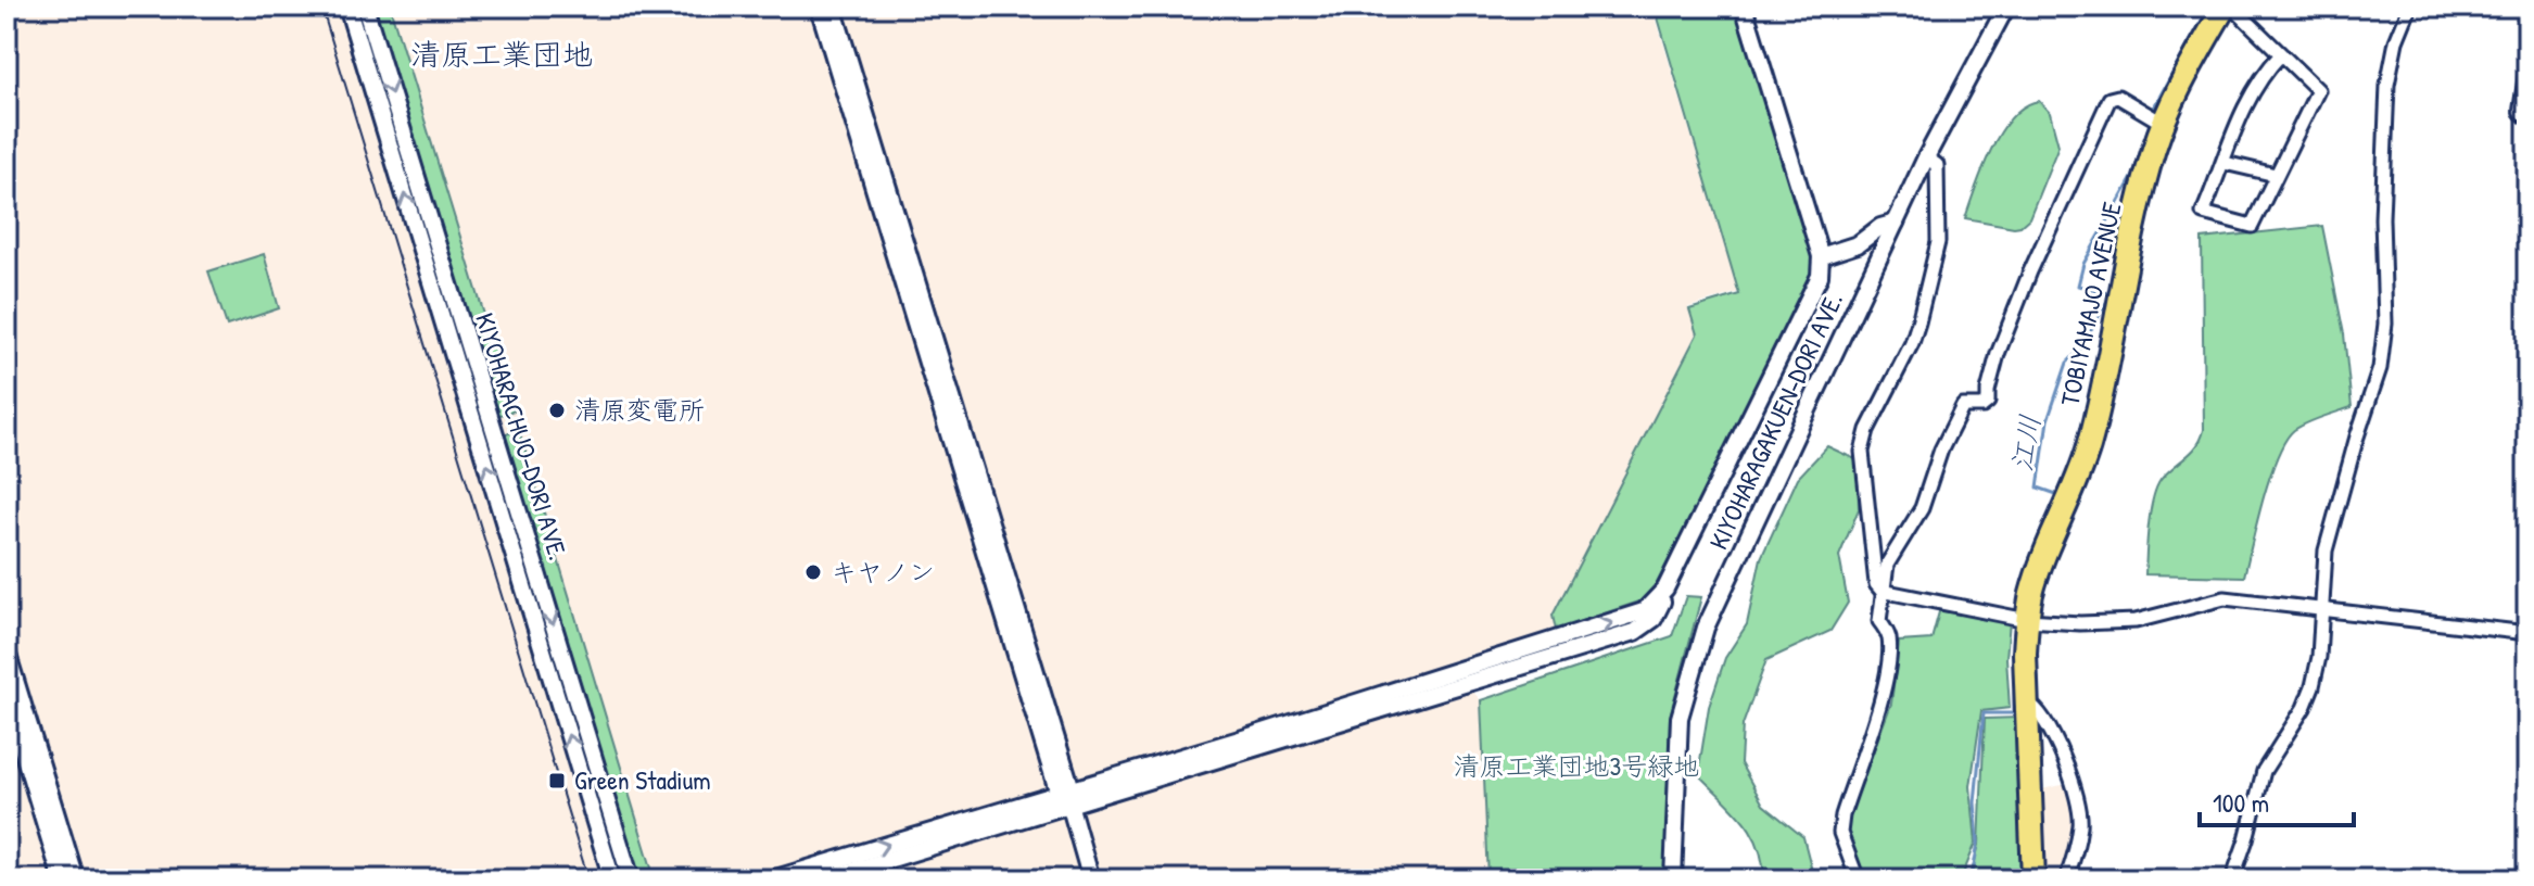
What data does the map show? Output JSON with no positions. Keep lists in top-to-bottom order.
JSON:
{
  "streets": {
    "highway": ["TOBIYAMAJO AVENUE"],
    "street": ["KIYOHARAGAKUEN-DORI AVE.", "KIYOHARACHUO-DORI AVE."]
  },
  "districts": ["清原工業団地"],
  "water": ["江川"],
  "parks": ["清原工業団地3号緑地"],
  "places": {
    "other": ["清原変電所", "キヤノン"],
    "transit": ["Green Stadium"]
  },
  "scale_bar": "100 m"
}
